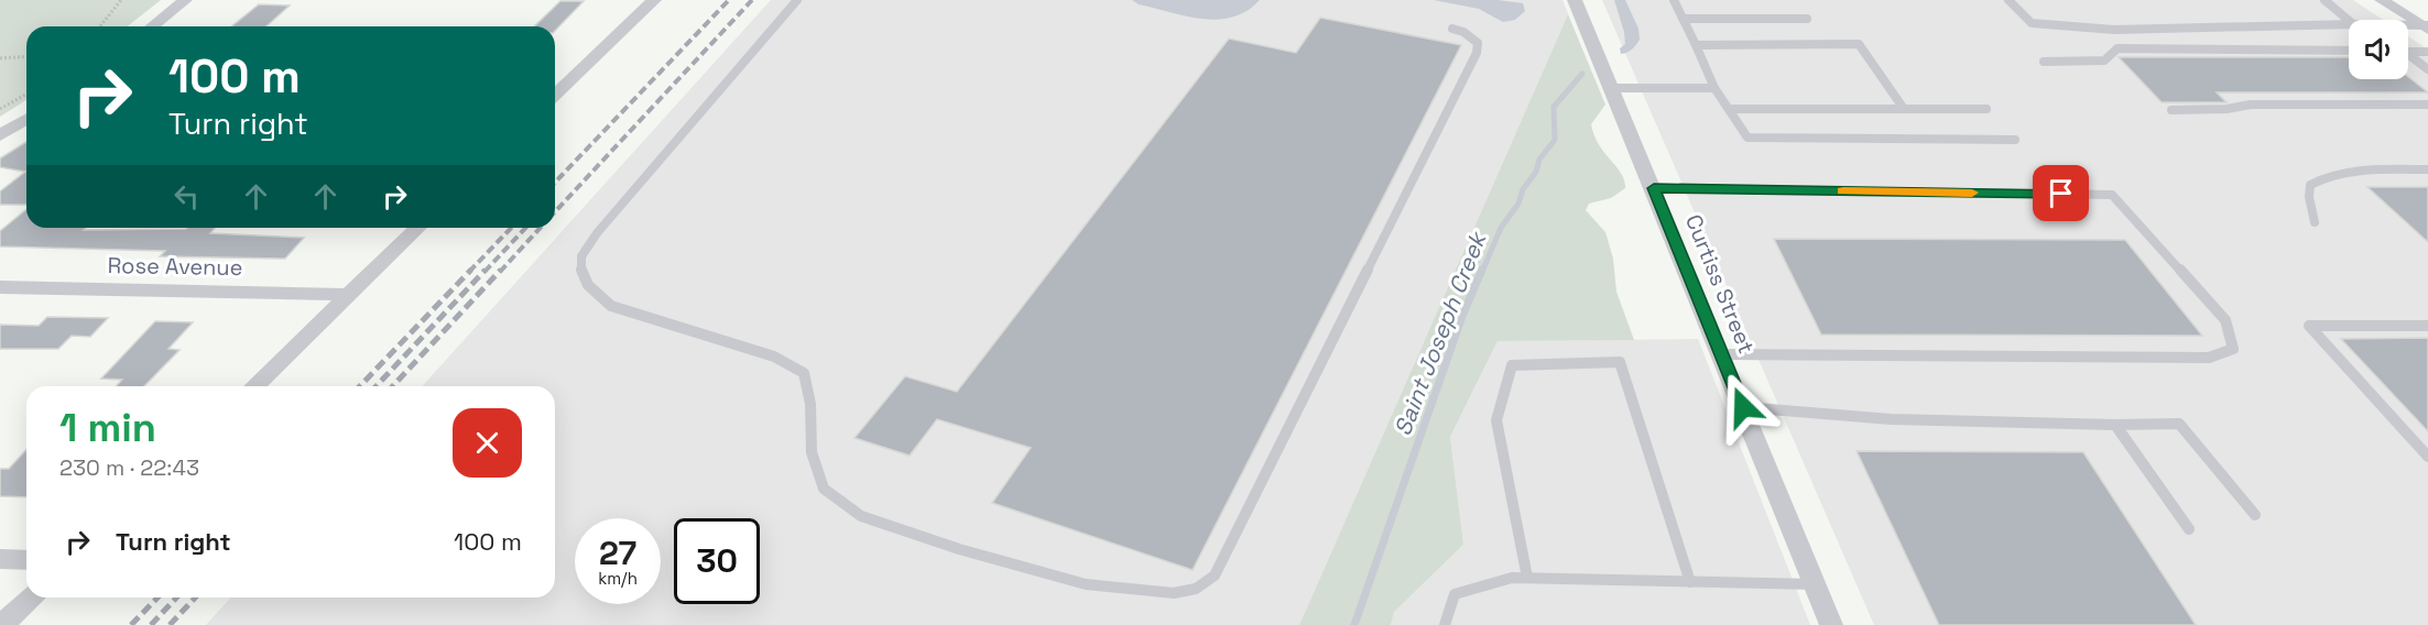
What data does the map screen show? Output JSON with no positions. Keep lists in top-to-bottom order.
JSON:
{
  "streets": {
    "street": ["Rose Avenue", "Curtiss Street"]
  },
  "water": ["Saint Joseph Creek"],
  "page": {
    "turn": ["100 m", "Turn right"],
    "heading": ["1 min", "230 m · 22:43"],
    "list": [
      {
        "name": "Turn right",
        "value": "100 m"
      }
    ],
    "speed": "27 km/h",
    "limit": "30"
  }
}
